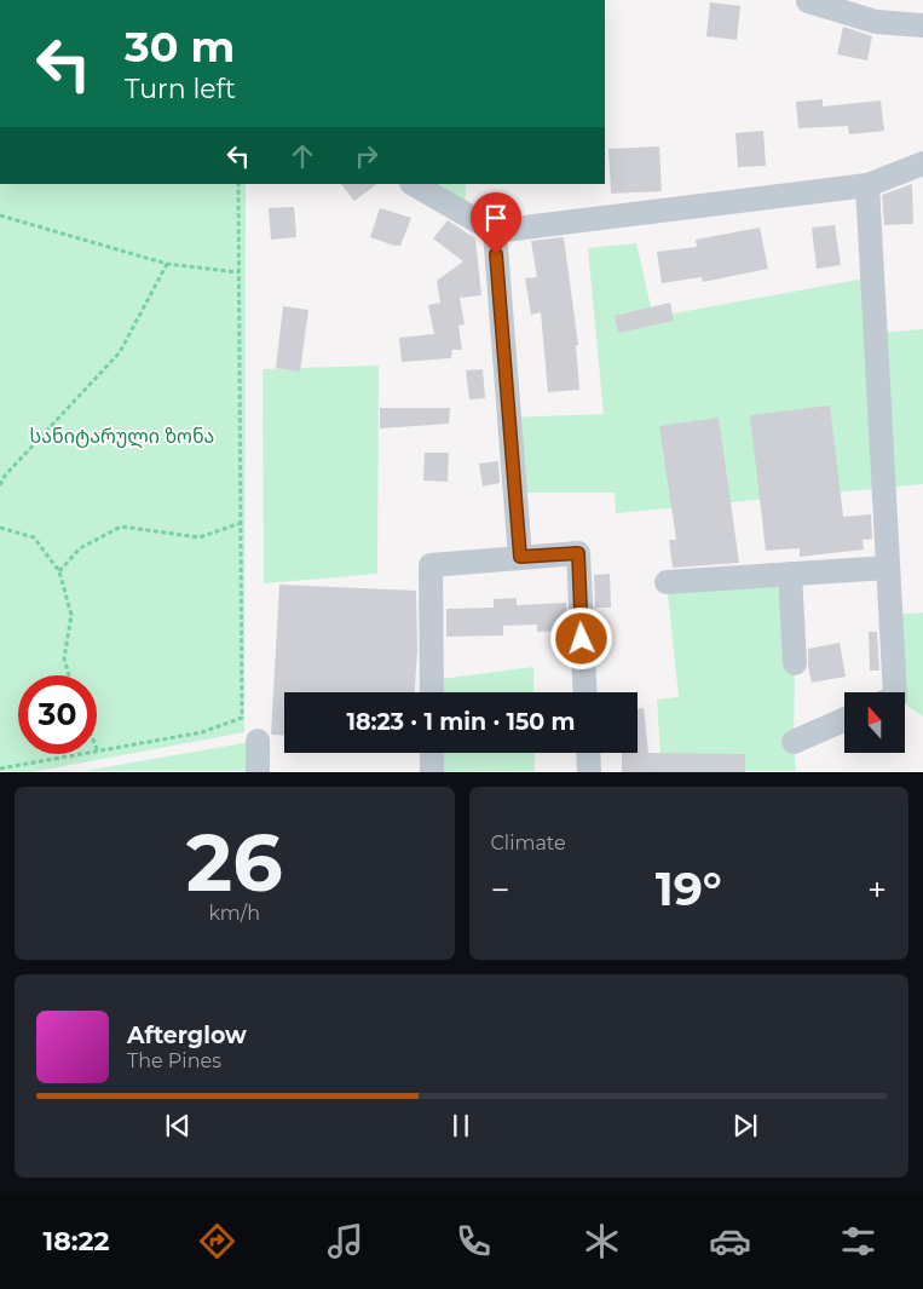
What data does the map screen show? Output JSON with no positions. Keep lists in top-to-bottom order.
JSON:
{
  "parks": ["სანიტარული ზონა"],
  "north": "top",
  "page": {
    "turn": ["30 m", "Turn left"],
    "limit": "30",
    "trip": "18:23 · 1 min · 150 m",
    "tile": [
      ["26", "km/h"],
      "Climate"
    ],
    "heat": ["−", "19°", "+"],
    "song": ["Afterglow", "The Pines"],
    "tabs": "18:22"
  }
}
